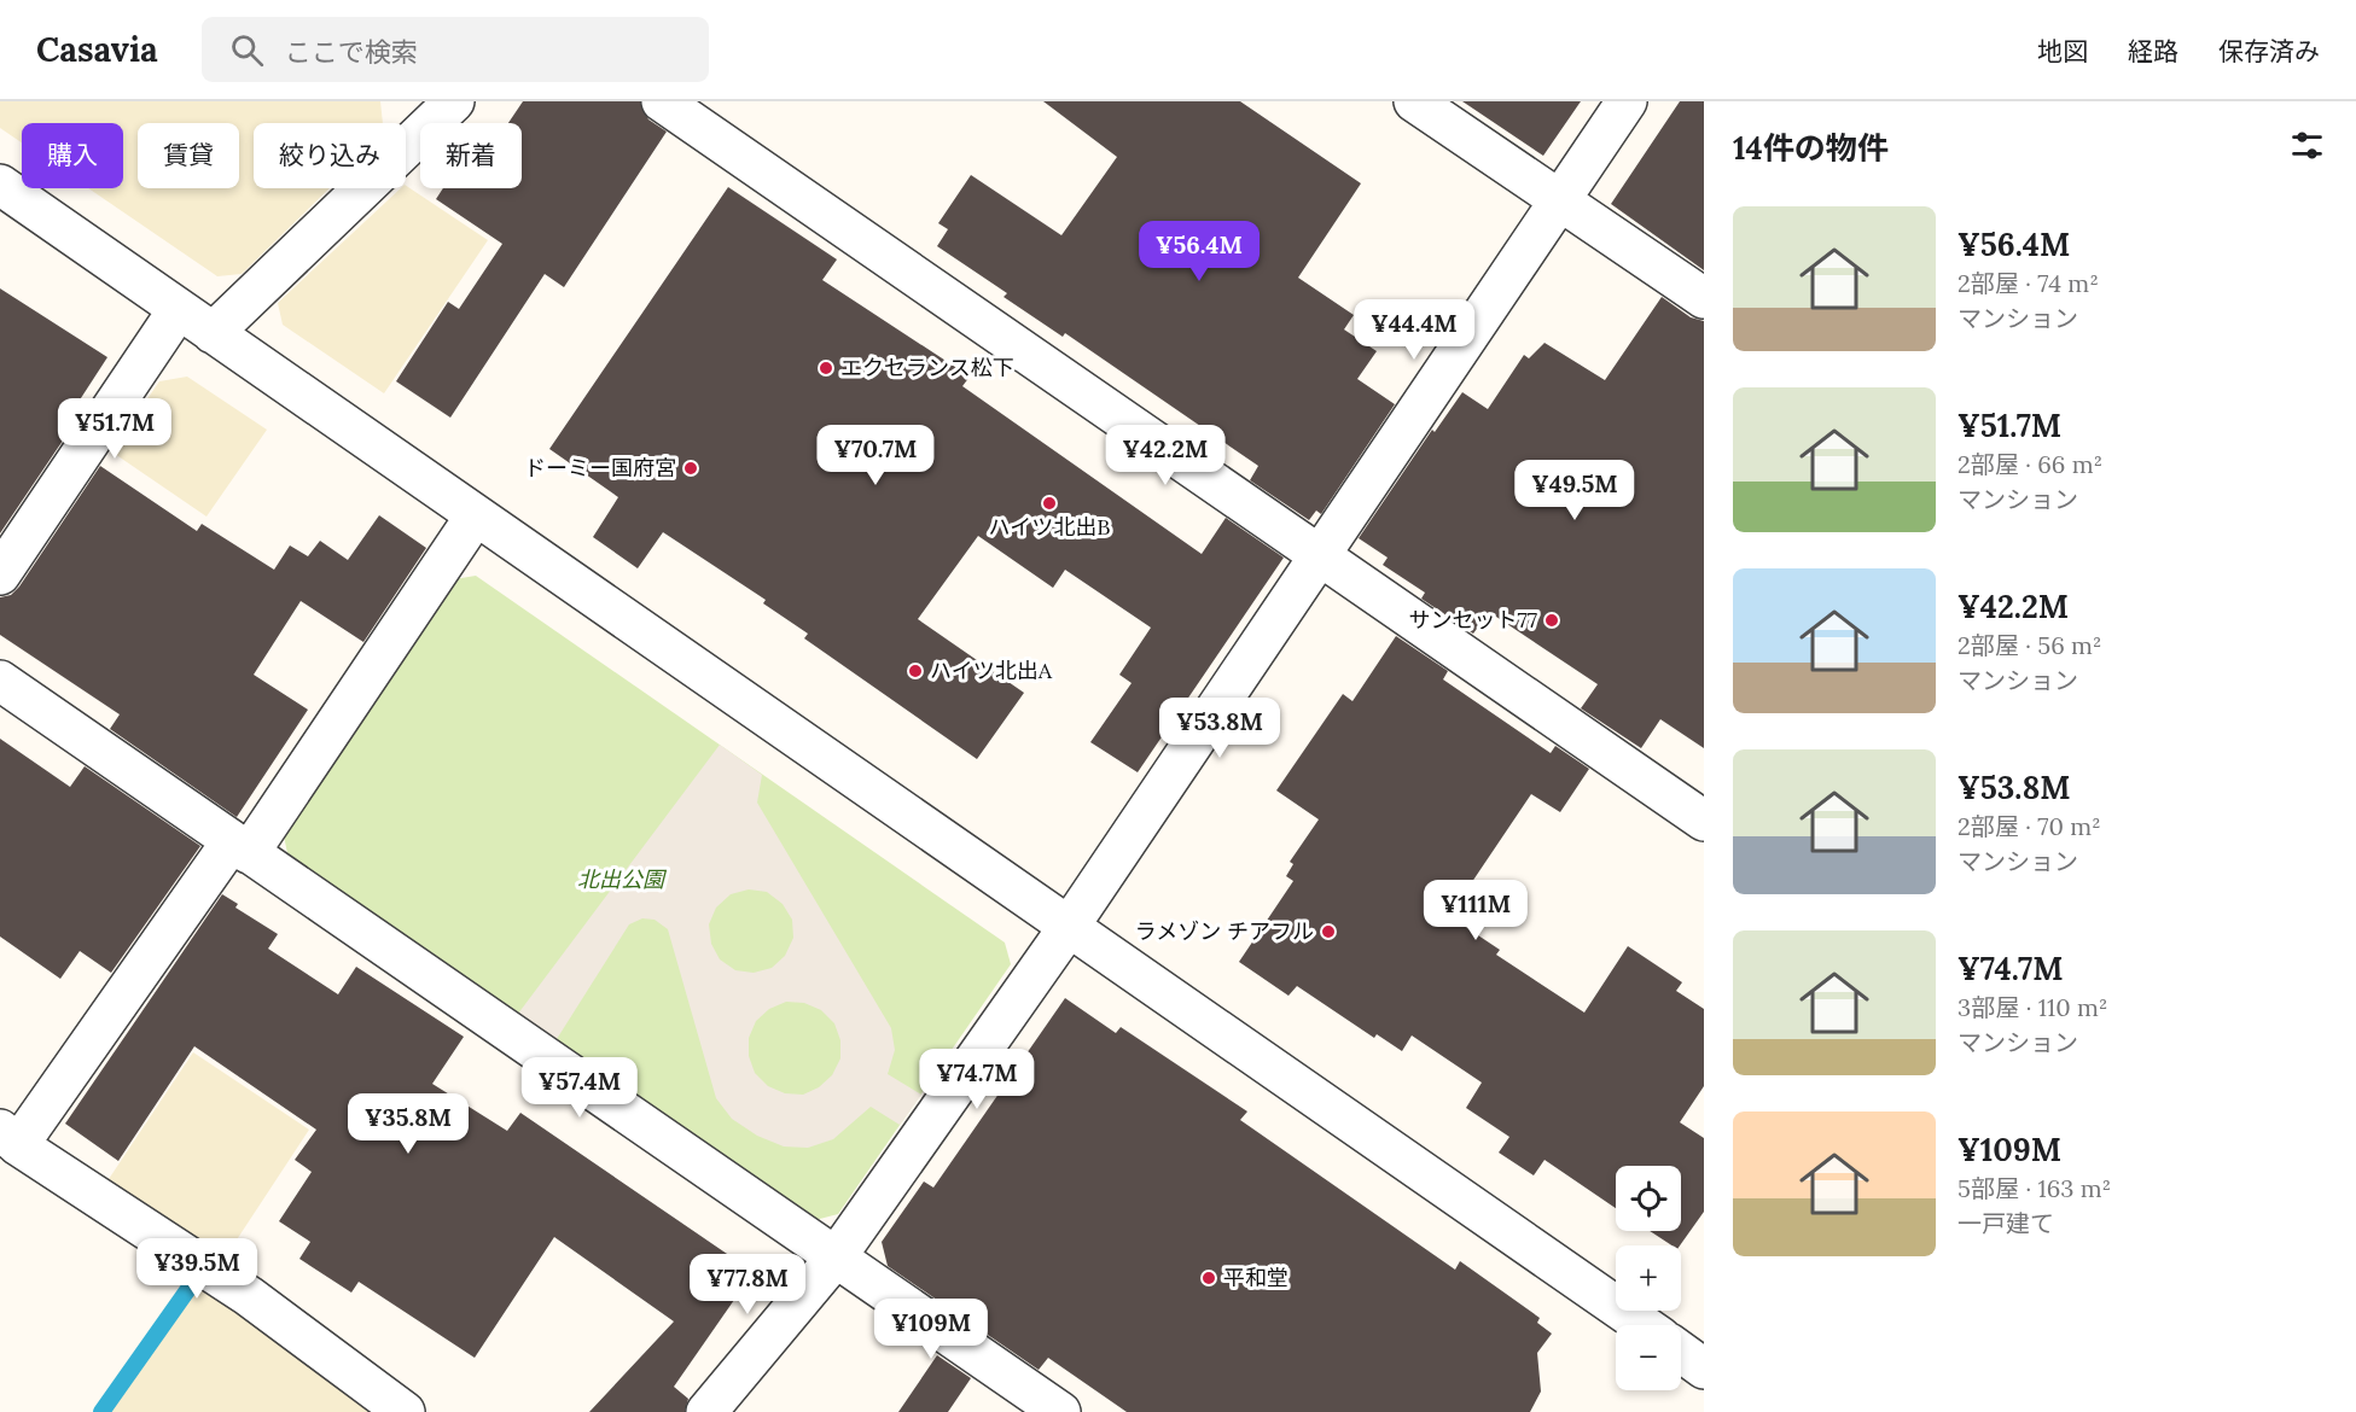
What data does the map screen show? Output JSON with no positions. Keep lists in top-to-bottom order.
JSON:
{
  "parks": ["北出公園"],
  "places": [
    "エクセランス松下",
    "ドーミー国府宮",
    "ハイツ北出B",
    "サンセット77",
    "ハイツ北出A",
    "ラメゾン チアフル",
    "平和堂"
  ],
  "page": {
    "header": "Casavia",
    "search": "ここで検索",
    "nav": ["地図", "経路", "保存済み"],
    "heading": "14件の物件",
    "chip": [
      "購入",
      "賃貸",
      "絞り込み",
      "新着"
    ],
    "list": [
      {
        "name": "¥56.4M",
        "note": "2部屋 · 74 m² · マンション"
      },
      {
        "name": "¥51.7M",
        "note": "2部屋 · 66 m² · マンション"
      },
      {
        "name": "¥42.2M",
        "note": "2部屋 · 56 m² · マンション"
      },
      {
        "name": "¥53.8M",
        "note": "2部屋 · 70 m² · マンション"
      },
      {
        "name": "¥74.7M",
        "note": "3部屋 · 110 m² · マンション"
      },
      {
        "name": "¥109M",
        "note": "5部屋 · 163 m² · 一戸建て"
      }
    ],
    "price": [
      "¥56.4M",
      "¥44.4M",
      "¥51.7M",
      "¥70.7M",
      "¥42.2M",
      "¥49.5M",
      "¥53.8M",
      "¥111M",
      "¥74.7M",
      "¥57.4M",
      "¥35.8M",
      "¥39.5M",
      "¥77.8M",
      "¥109M"
    ],
    "map_buttons": ["+", "−"]
  }
}
